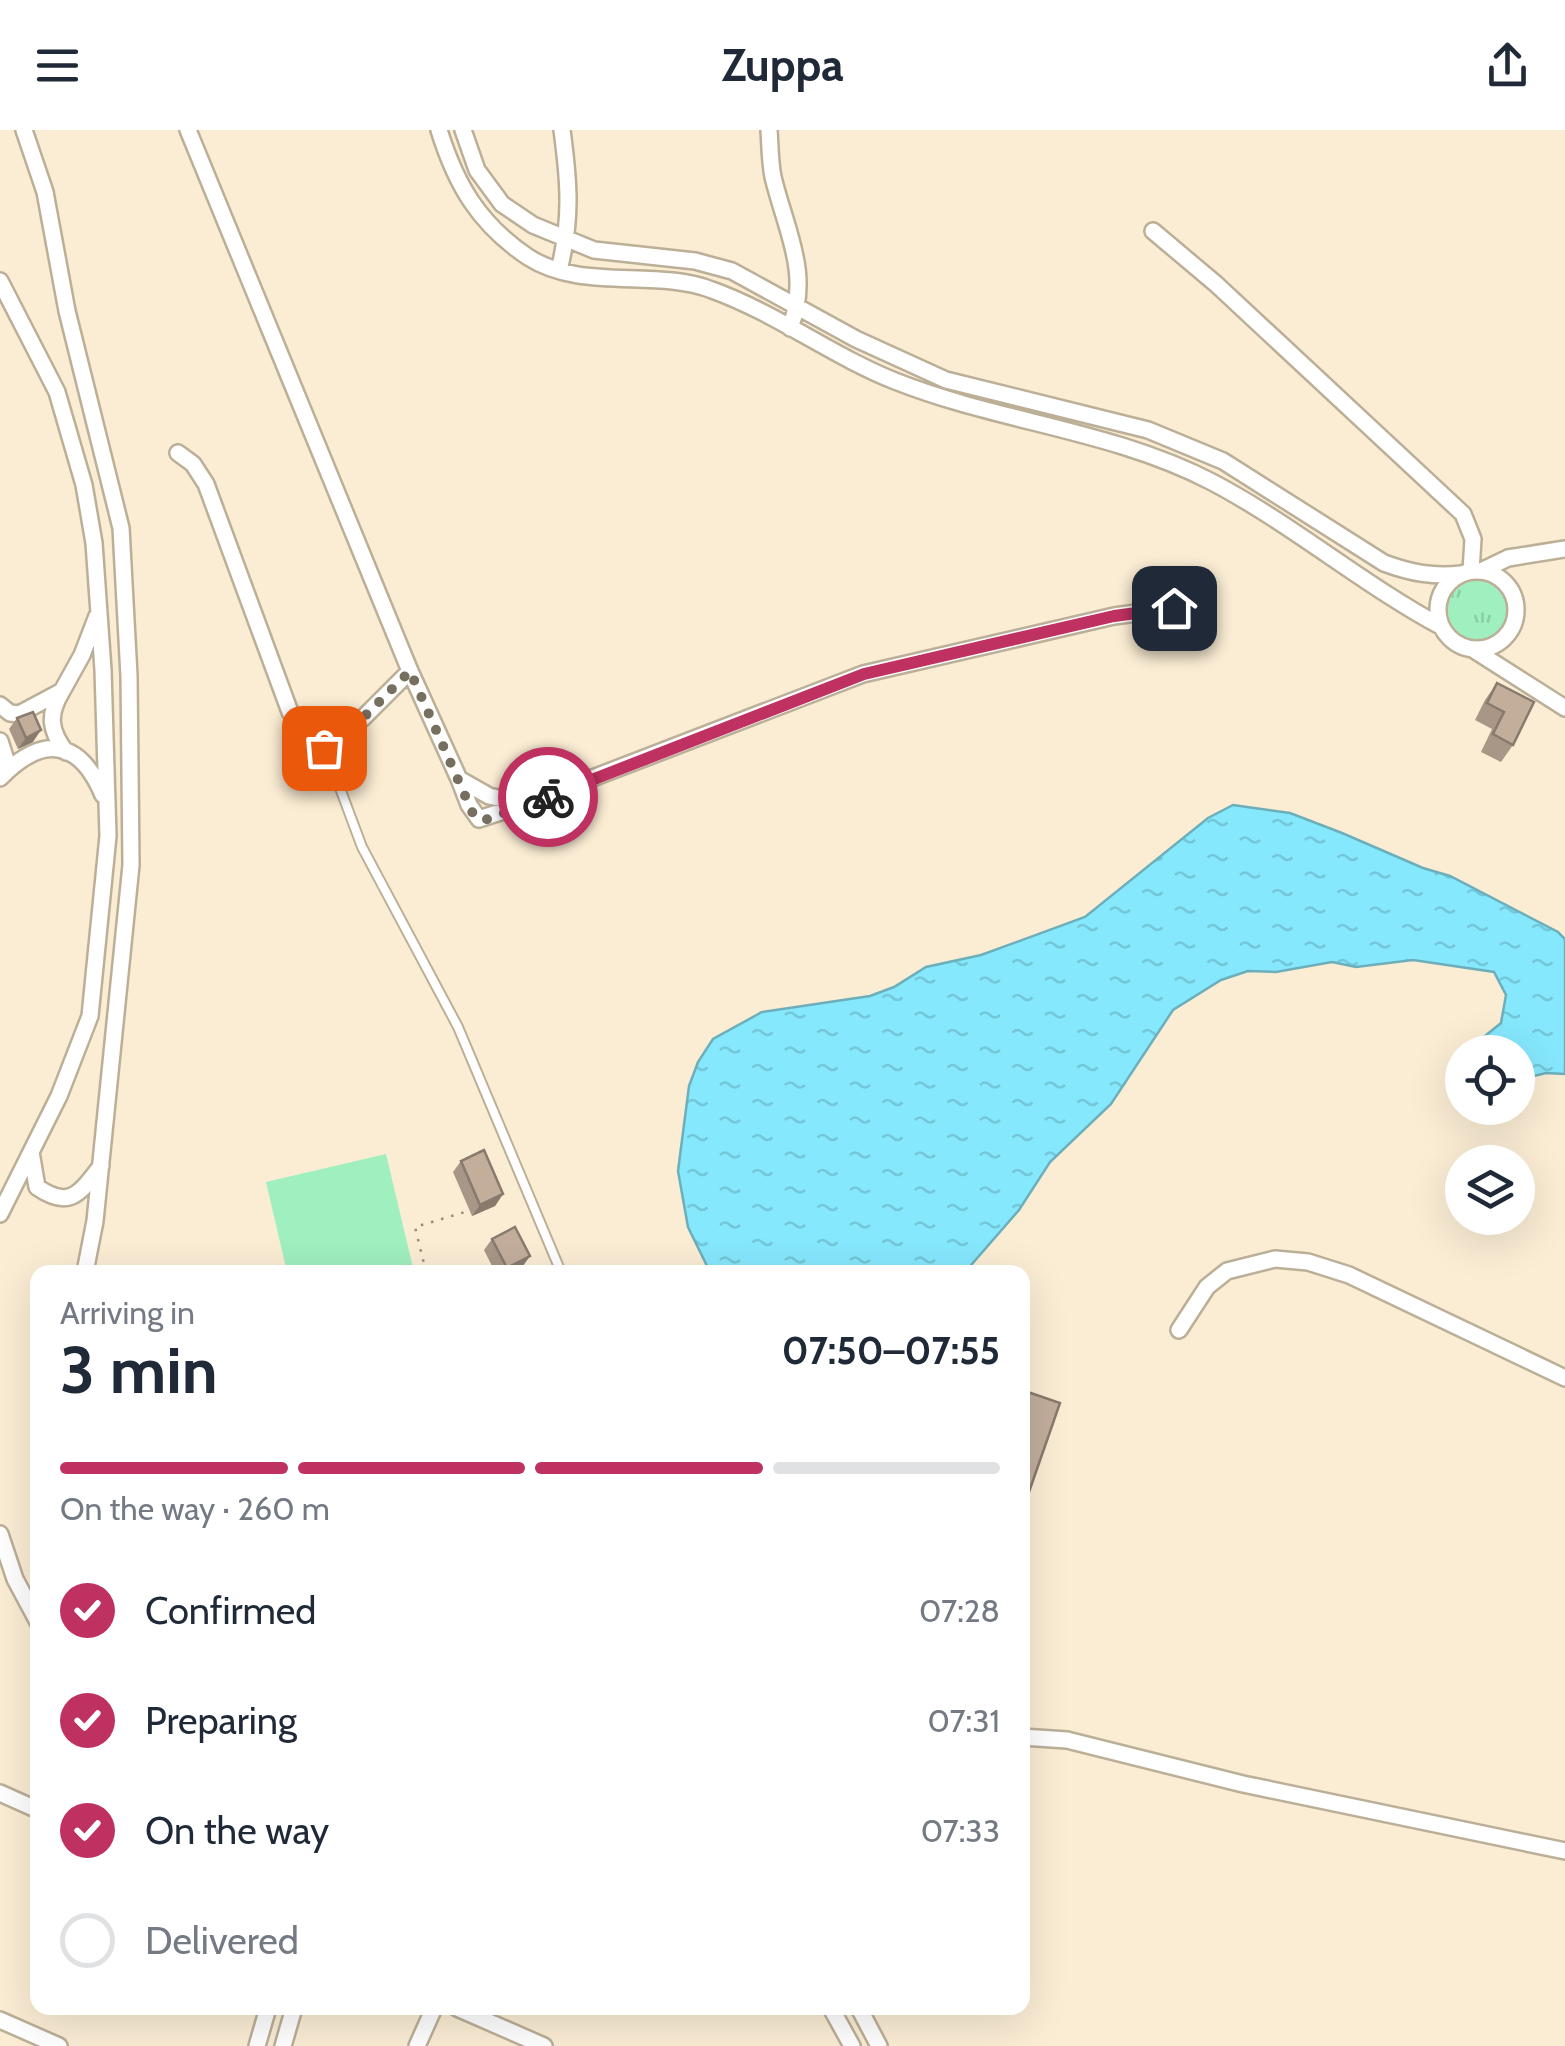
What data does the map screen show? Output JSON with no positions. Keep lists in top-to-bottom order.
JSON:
{
  "page": {
    "header": "Zuppa",
    "heading": ["3 min", "Arriving in", "07:50–07:55"],
    "bar": "On the way · 260 m",
    "list": [
      ["Confirmed", "07:28"],
      ["Preparing", "07:31"],
      ["On the way", "07:33"],
      "Delivered"
    ]
  }
}
